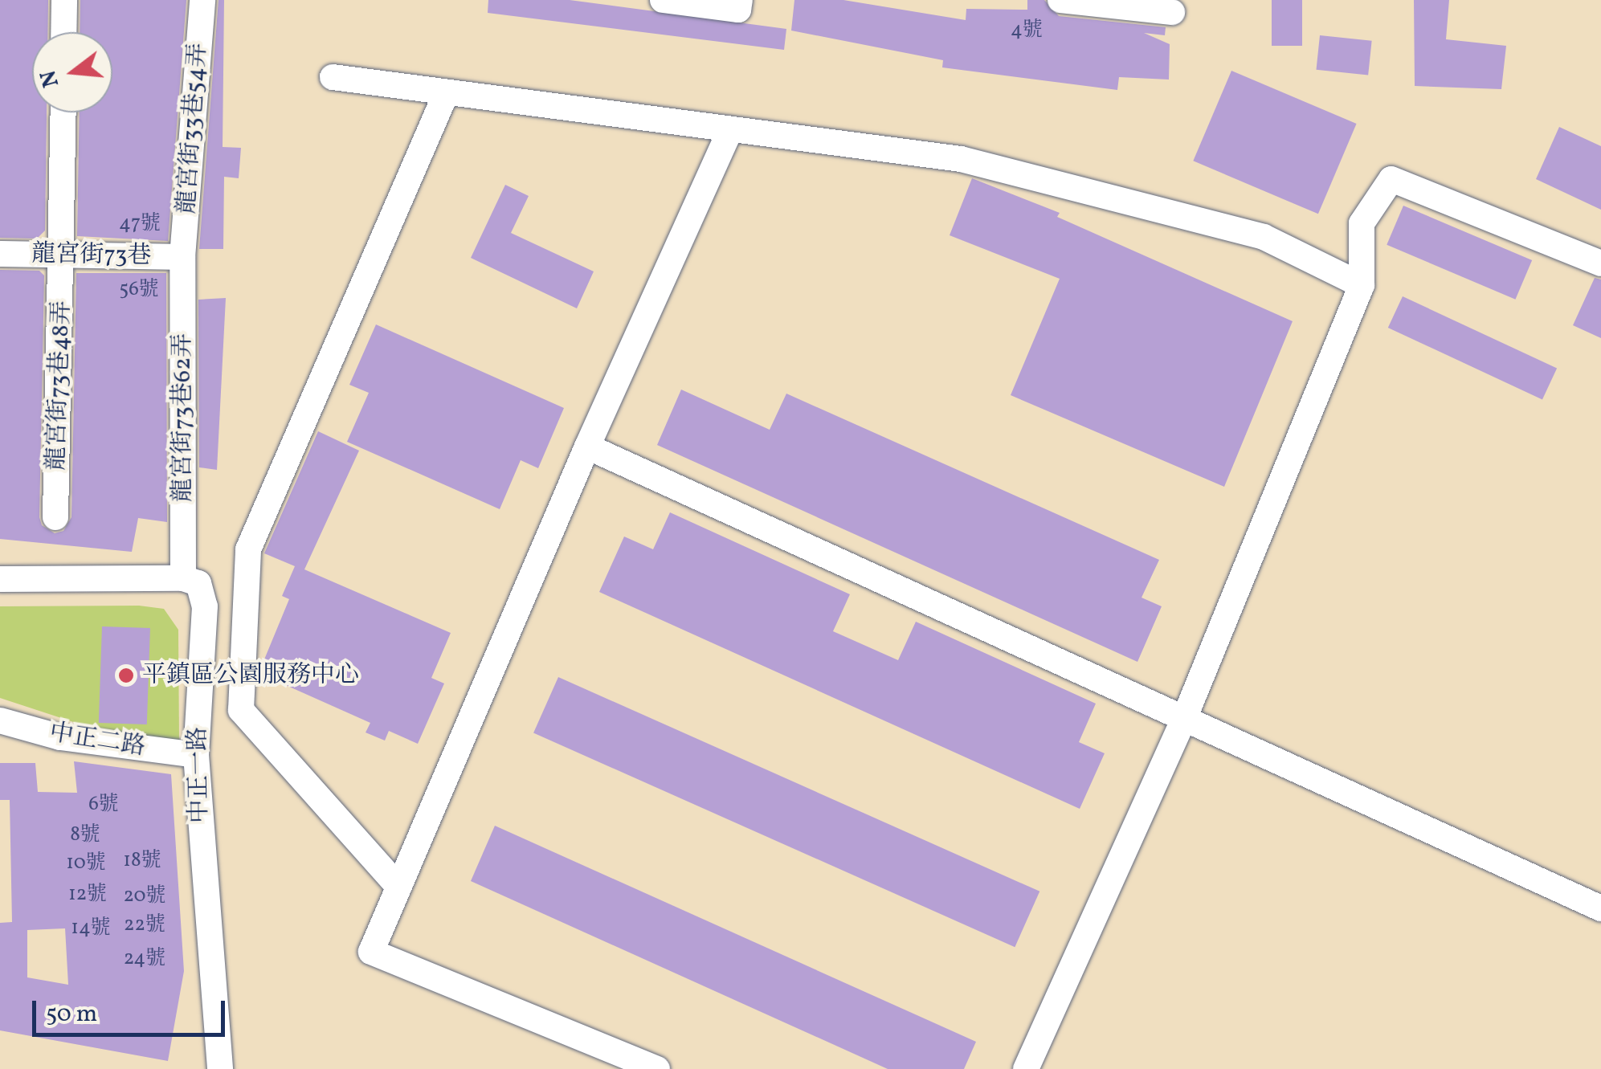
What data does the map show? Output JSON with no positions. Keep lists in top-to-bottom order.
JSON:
{
  "streets": {
    "street": [
      "龍宮街33巷54弄",
      "龍宮街73巷",
      "龍宮街73巷48弄",
      "龍宮街73巷62弄",
      "中正二路",
      "中正一路"
    ]
  },
  "crossings": [
    ["龍宮街33巷54弄", "龍宮街73巷"],
    ["龍宮街33巷54弄", "龍宮街73巷62弄"],
    ["龍宮街73巷", "龍宮街73巷48弄"],
    ["龍宮街73巷", "龍宮街73巷62弄"],
    ["龍宮街73巷62弄", "中正一路"],
    ["中正二路", "中正一路"]
  ],
  "places": ["平鎮區公園服務中心"],
  "house_numbers": [
    "4號",
    "47號",
    "56號",
    "6號",
    "8號",
    "18號",
    "10號",
    "12號",
    "20號",
    "22號",
    "14號",
    "24號"
  ],
  "scale_bar": "50 m",
  "north": "left"
}
